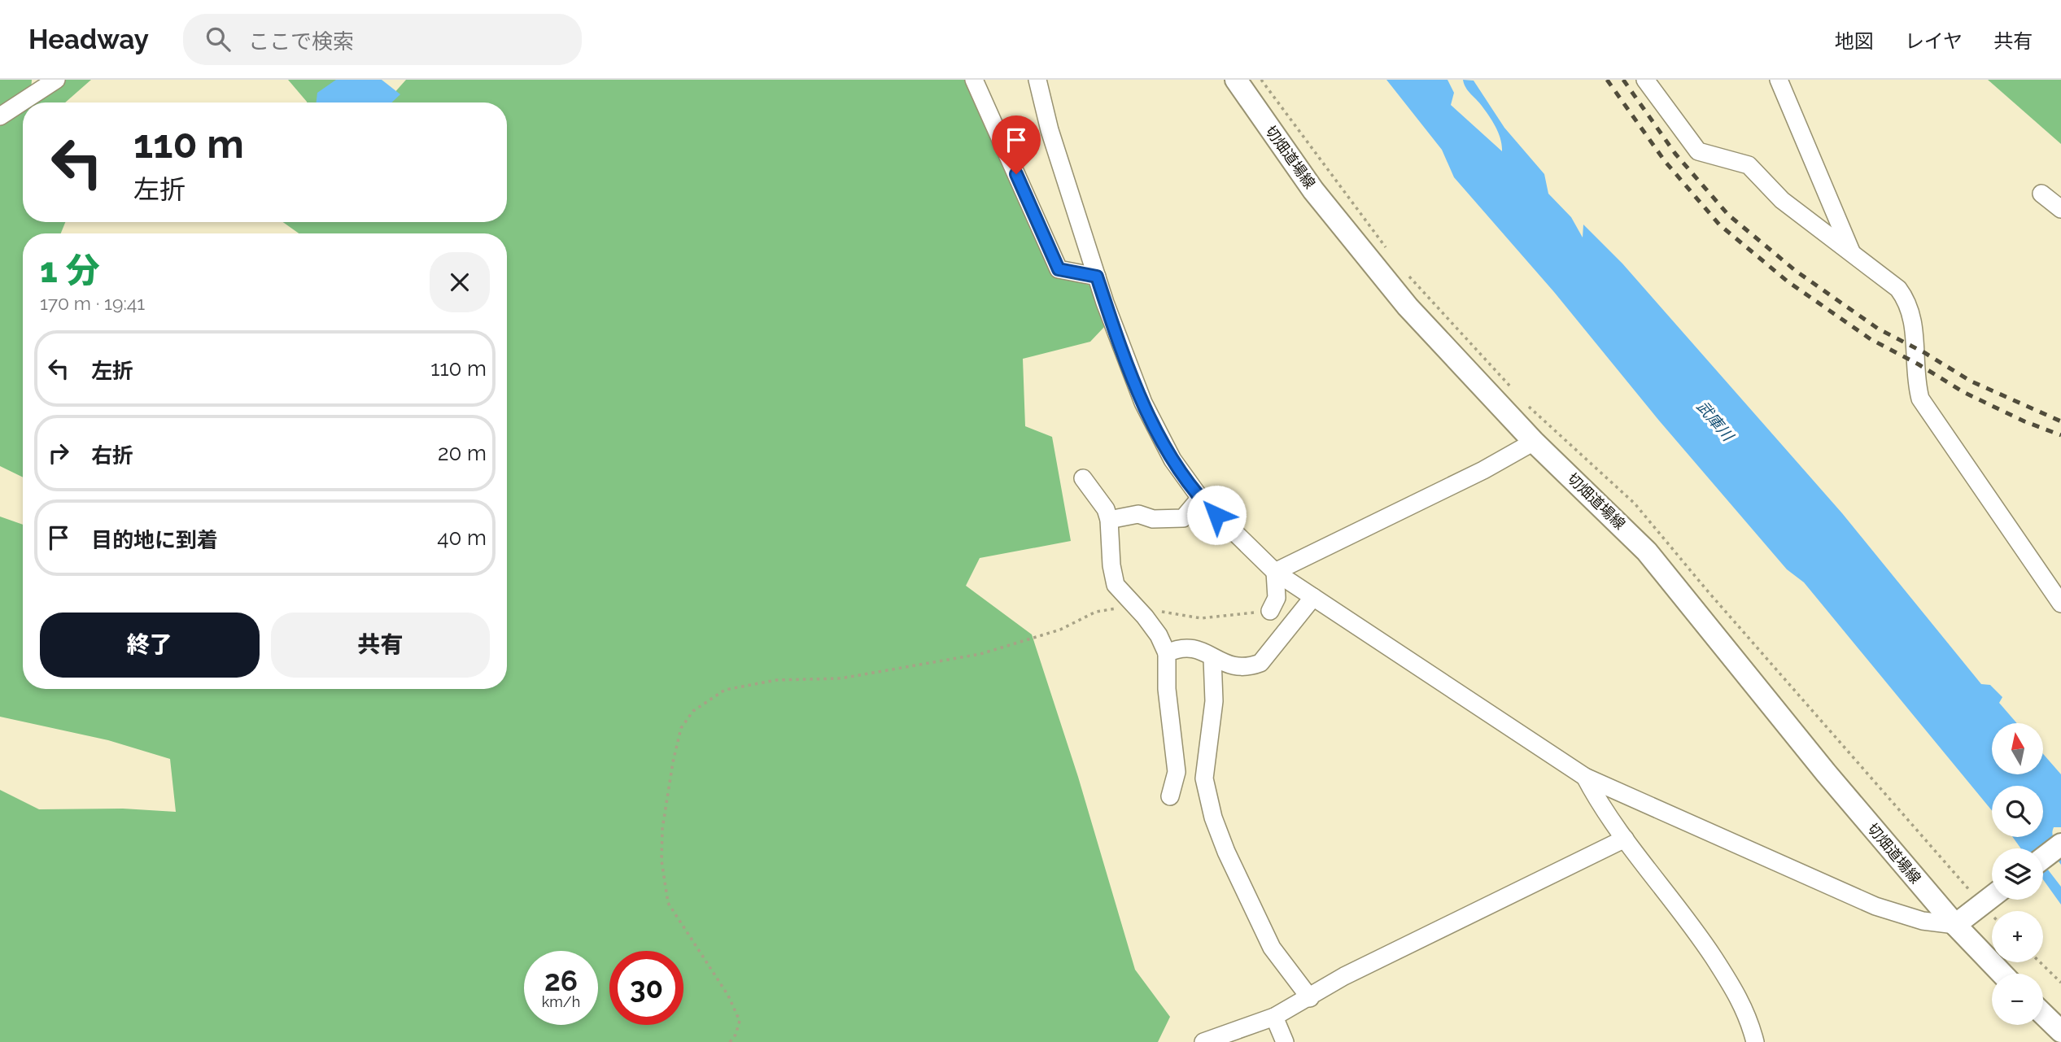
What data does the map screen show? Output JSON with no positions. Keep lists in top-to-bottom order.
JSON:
{
  "streets": {
    "main road": ["切畑道場線"]
  },
  "water": ["武庫川"],
  "north": "top",
  "page": {
    "header": "Headway",
    "search": "ここで検索",
    "nav": ["地図", "レイヤ", "共有"],
    "turn": ["110 m", "左折"],
    "heading": ["1 分", "170 m · 19:41"],
    "list": [
      {
        "name": "左折",
        "value": "110 m"
      },
      {
        "name": "右折",
        "value": "20 m"
      },
      {
        "name": "目的地に到着",
        "value": "40 m"
      }
    ],
    "buttons": ["終了", "共有"],
    "map_buttons": ["+", "−"],
    "speed": "26 km/h",
    "limit": "30"
  }
}
